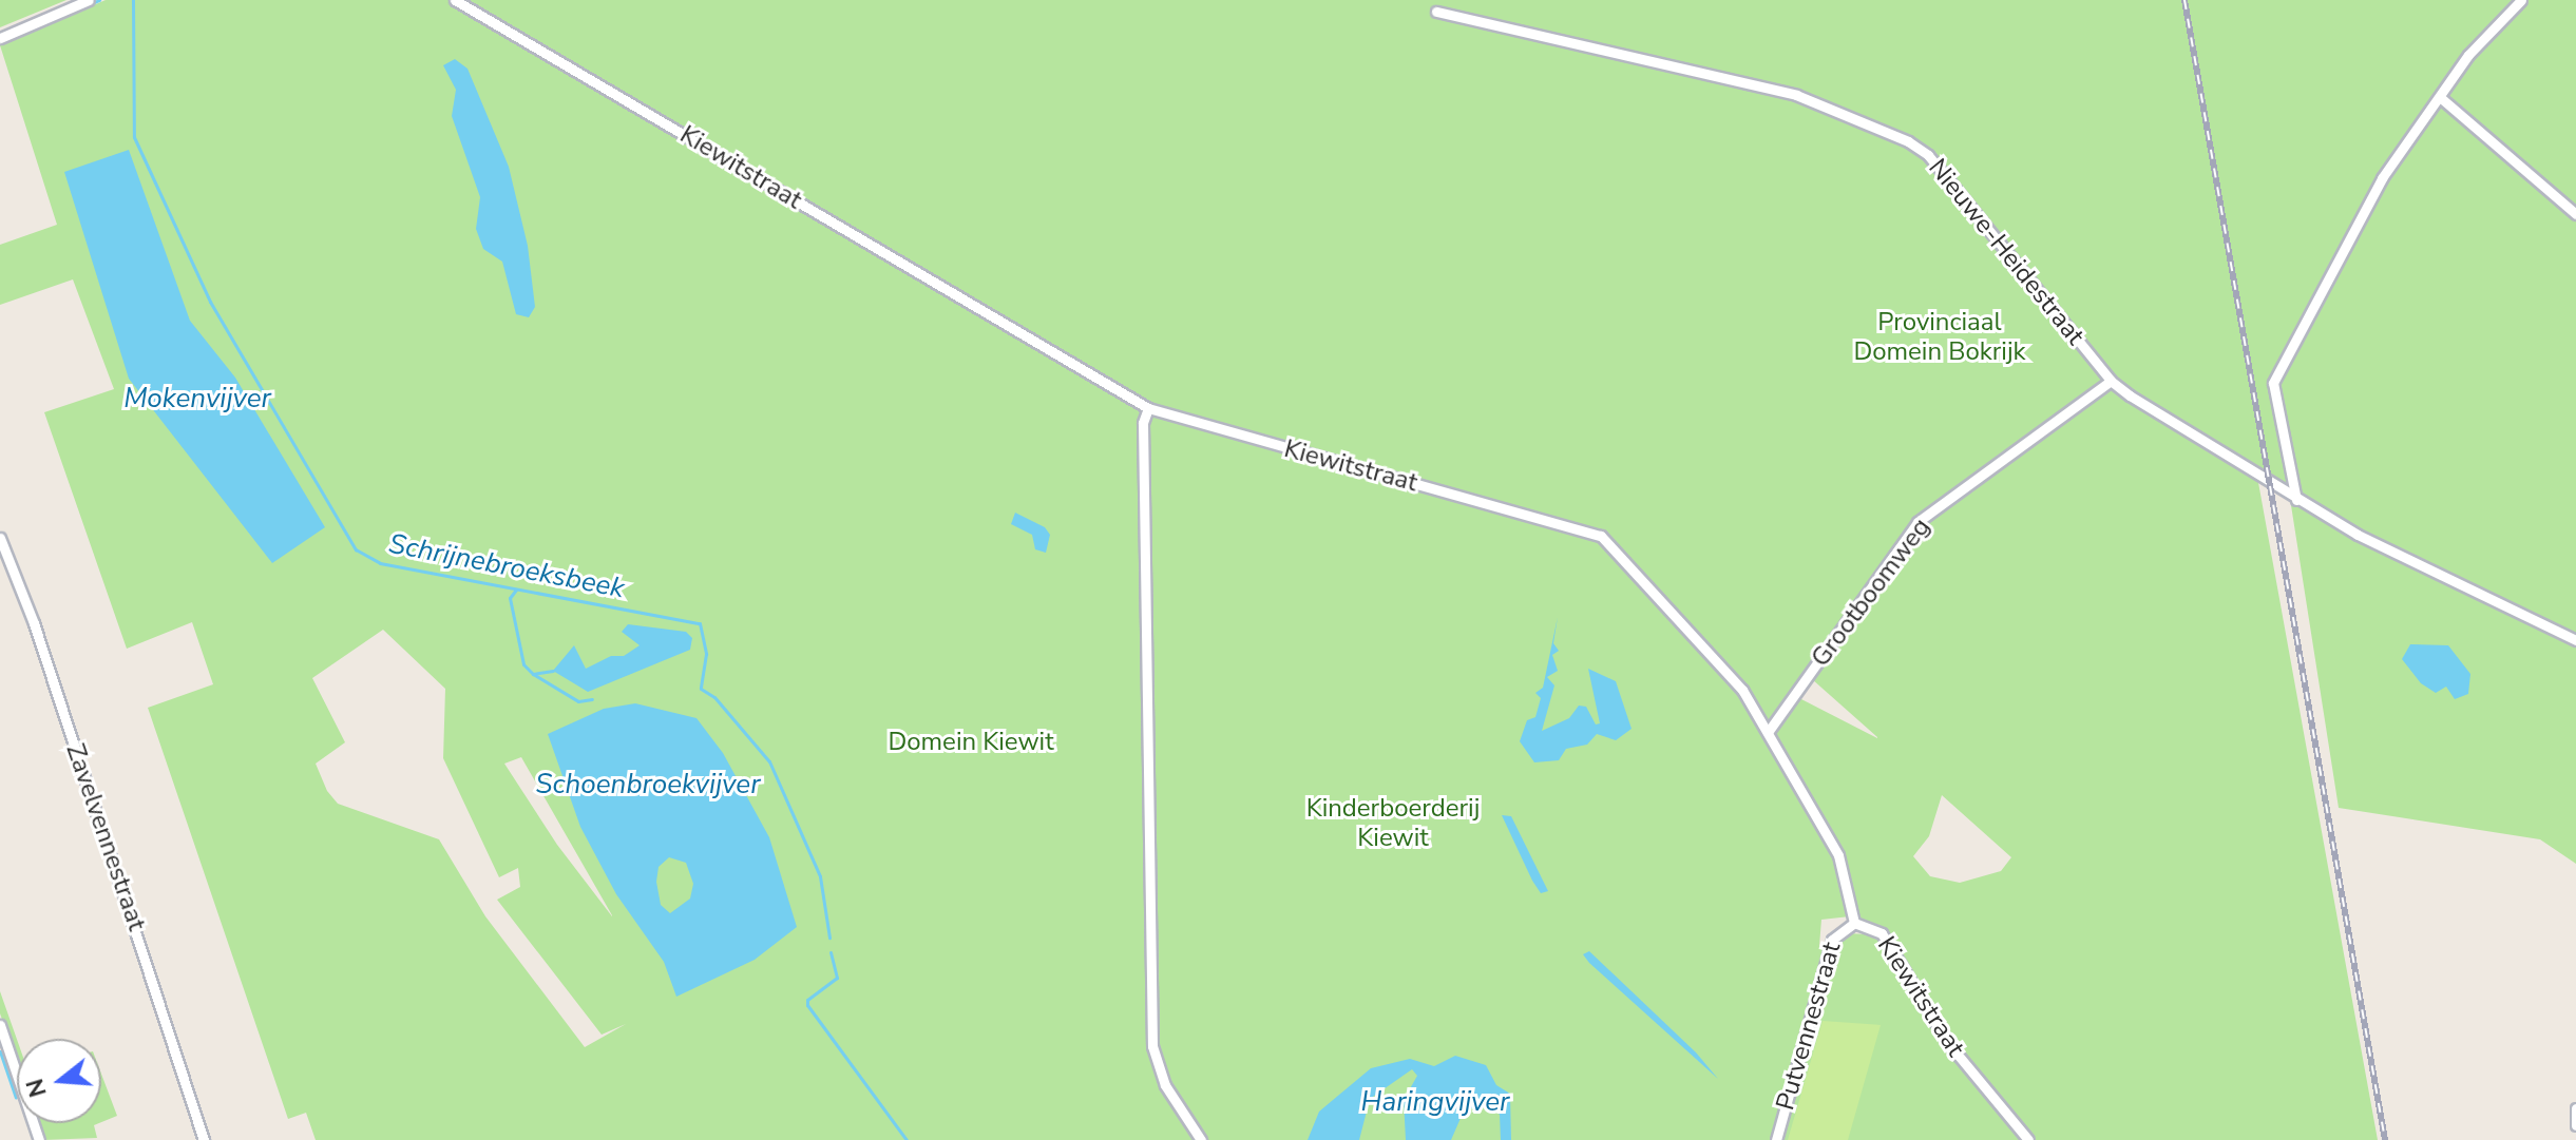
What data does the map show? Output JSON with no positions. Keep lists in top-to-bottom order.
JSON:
{
  "streets": {
    "street": [
      "Kiewitstraat",
      "Nieuwe-Heidestraat",
      "Grootboomweg",
      "Zavelvennestraat",
      "Putvennestraat"
    ]
  },
  "crossings": [
    ["Kiewitstraat", "Grootboomweg"],
    ["Kiewitstraat", "Putvennestraat"],
    ["Nieuwe-Heidestraat", "Grootboomweg"]
  ],
  "water": [
    "Mokenvijver",
    "Schrijnebroeksbeek",
    "Schoenbroekvijver",
    "Haringvijver"
  ],
  "parks": ["Provinciaal Domein Bokrijk", "Domein Kiewit", "Kinderboerderij Kiewit"],
  "north": "left"
}
